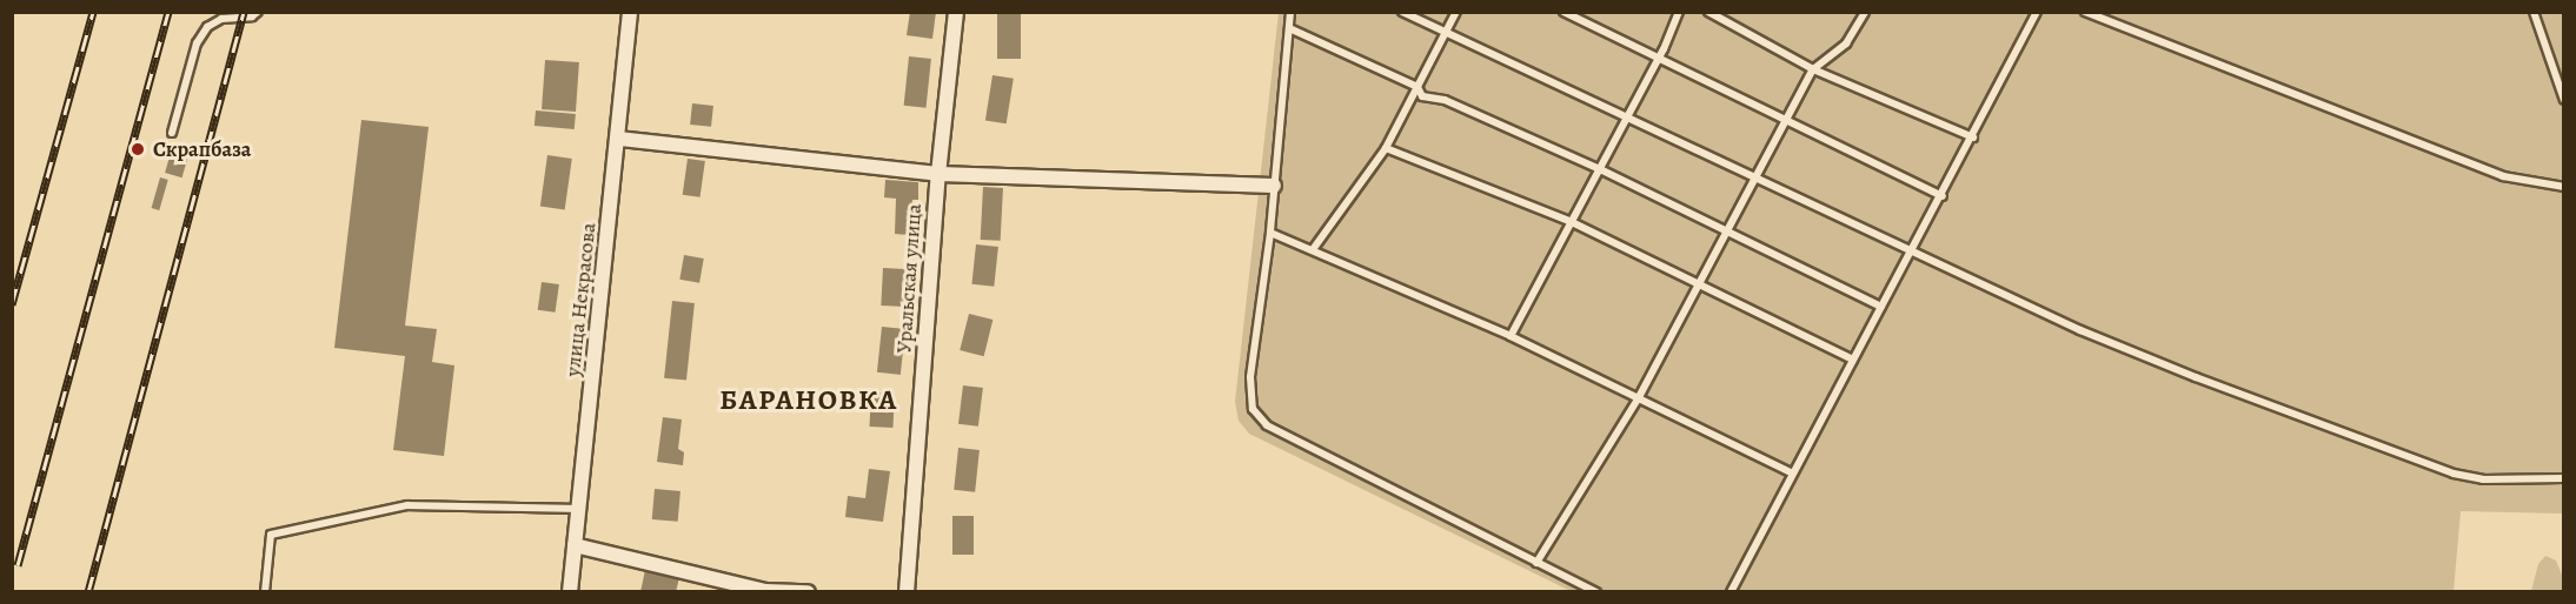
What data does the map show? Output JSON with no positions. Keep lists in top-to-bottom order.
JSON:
{
  "streets": {
    "street": ["Уральская улица", "улица Некрасова"]
  },
  "districts": ["БАРАНОВКА"],
  "places": ["Скрапбаза"]
}
